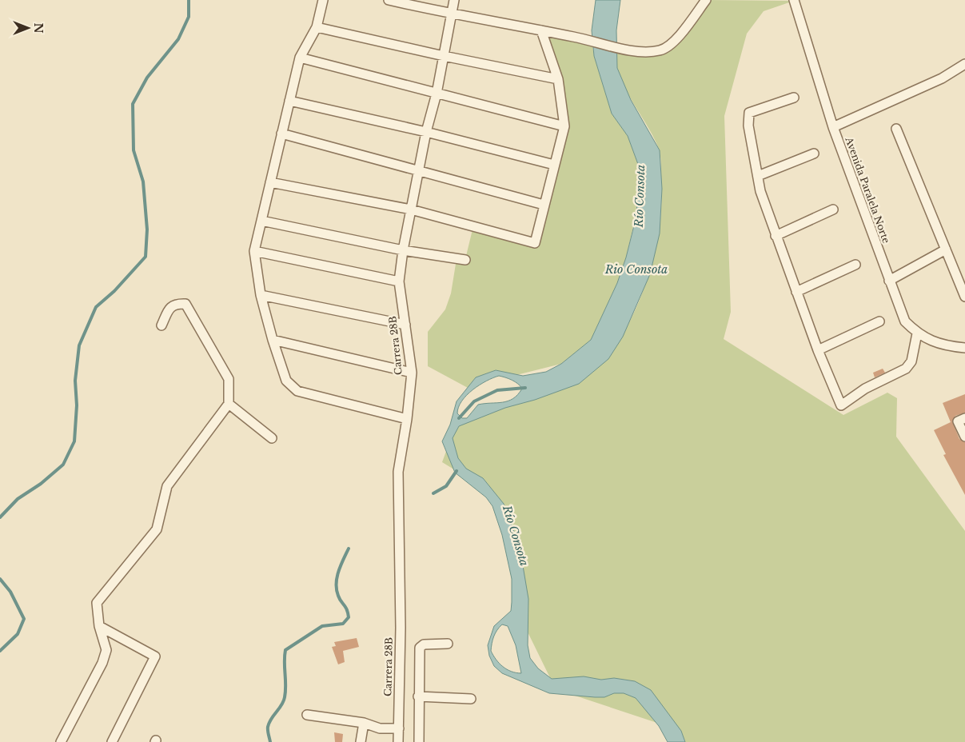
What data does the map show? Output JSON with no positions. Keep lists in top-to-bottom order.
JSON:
{
  "streets": {
    "street": ["Avenida Paralela Norte", "Carrera 28B"]
  },
  "water": ["Río Consota", "Rio Consota"],
  "north": "right"
}
